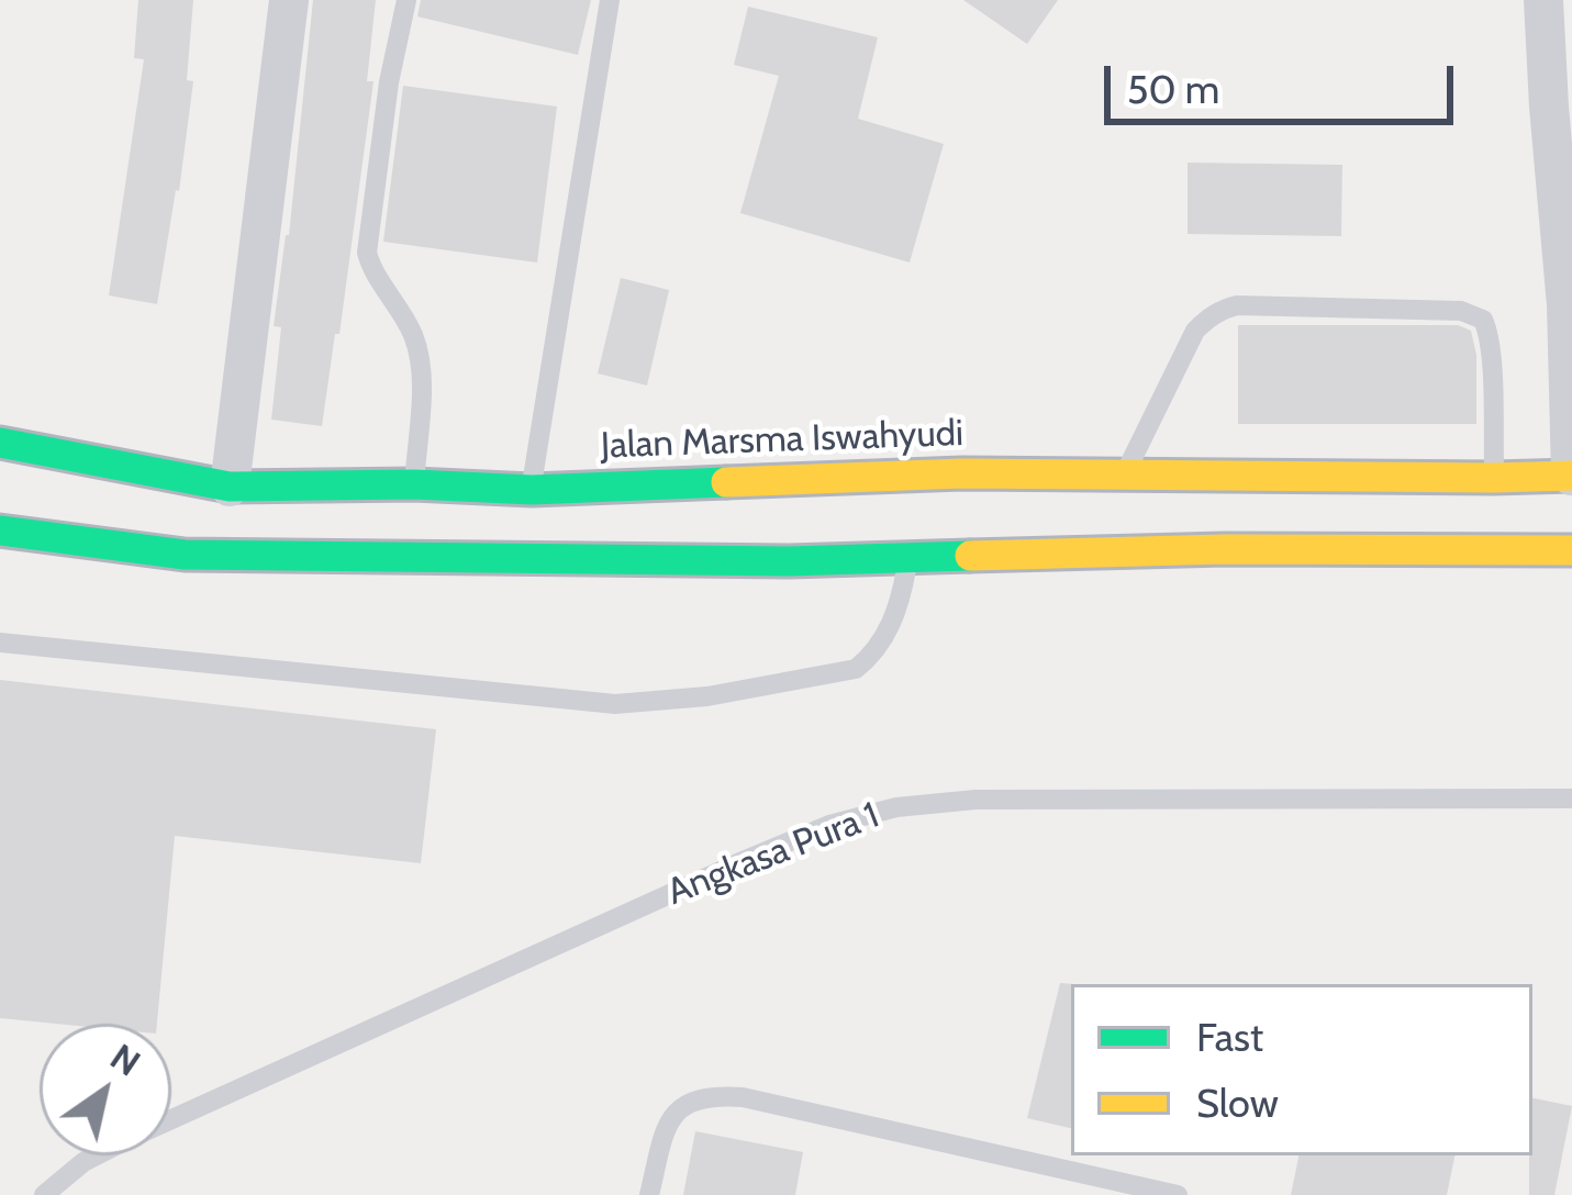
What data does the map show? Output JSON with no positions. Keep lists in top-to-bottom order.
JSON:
{
  "streets": {
    "highway": ["Jalan Marsma Iswahyudi"],
    "lane": ["Angkasa Pura 1"]
  },
  "legend": ["Fast", "Slow"],
  "scale_bar": "50 m",
  "north": "top right"
}
